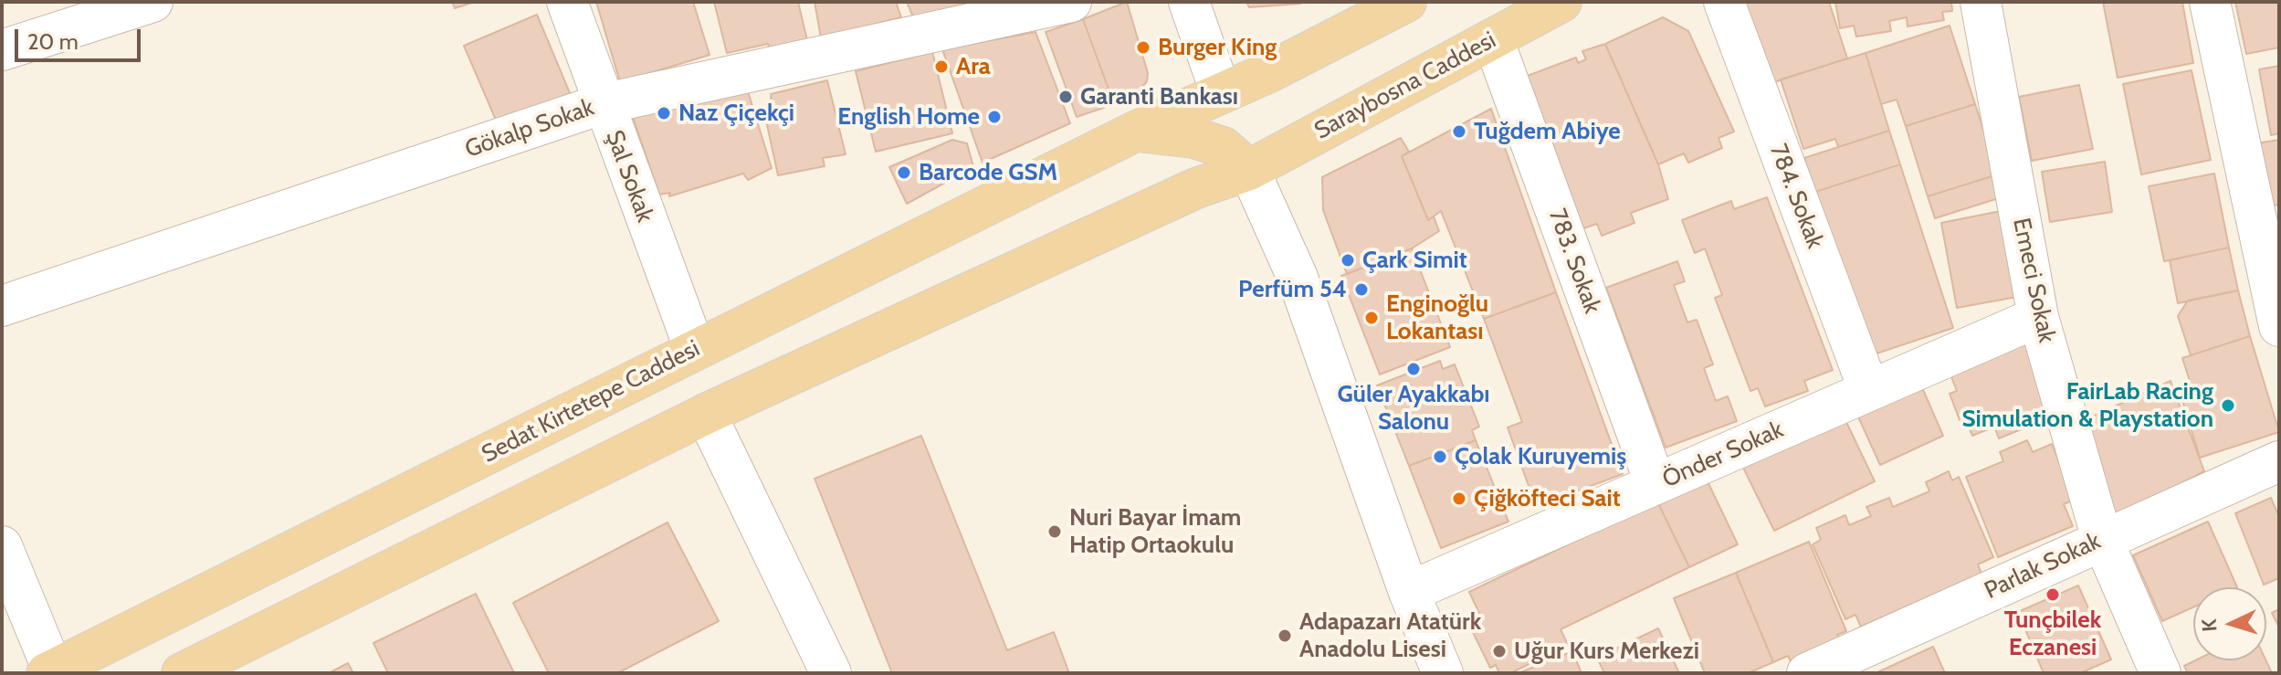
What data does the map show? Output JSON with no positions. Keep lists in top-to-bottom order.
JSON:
{
  "streets": {
    "main road": ["Saraybosna Caddesi", "Sedat Kirtetepe Caddesi"],
    "street": [
      "Gökalp Sokak",
      "Şal Sokak",
      "784. Sokak",
      "783. Sokak",
      "Emeci Sokak",
      "Önder Sokak",
      "Parlak Sokak"
    ]
  },
  "crossings": [
    ["Saraybosna Caddesi", "783. Sokak"],
    ["Gökalp Sokak", "Şal Sokak"],
    ["Şal Sokak", "Sedat Kirtetepe Caddesi"],
    ["784. Sokak", "Önder Sokak"],
    ["783. Sokak", "Önder Sokak"],
    ["Emeci Sokak", "Önder Sokak"],
    ["Emeci Sokak", "Parlak Sokak"]
  ],
  "places": [
    "Burger King",
    "Ara",
    "Garanti Bankası",
    "Naz Çiçekçi",
    "English Home",
    "Tuğdem Abiye",
    "Barcode GSM",
    "Çark Simit",
    "Perfüm 54",
    "Enginoğlu Lokantası",
    "Güler Ayakkabı Salonu",
    "FairLab Racing Simulation & Playstation",
    "Çolak Kuruyemiş",
    "Çiğköfteci Sait",
    "Nuri Bayar İmam Hatip Ortaokulu",
    "Tunçbilek Eczanesi",
    "Adapazarı Atatürk Anadolu Lisesi",
    "Uğur Kurs Merkezi"
  ],
  "scale_bar": "20 m",
  "north": "left"
}
